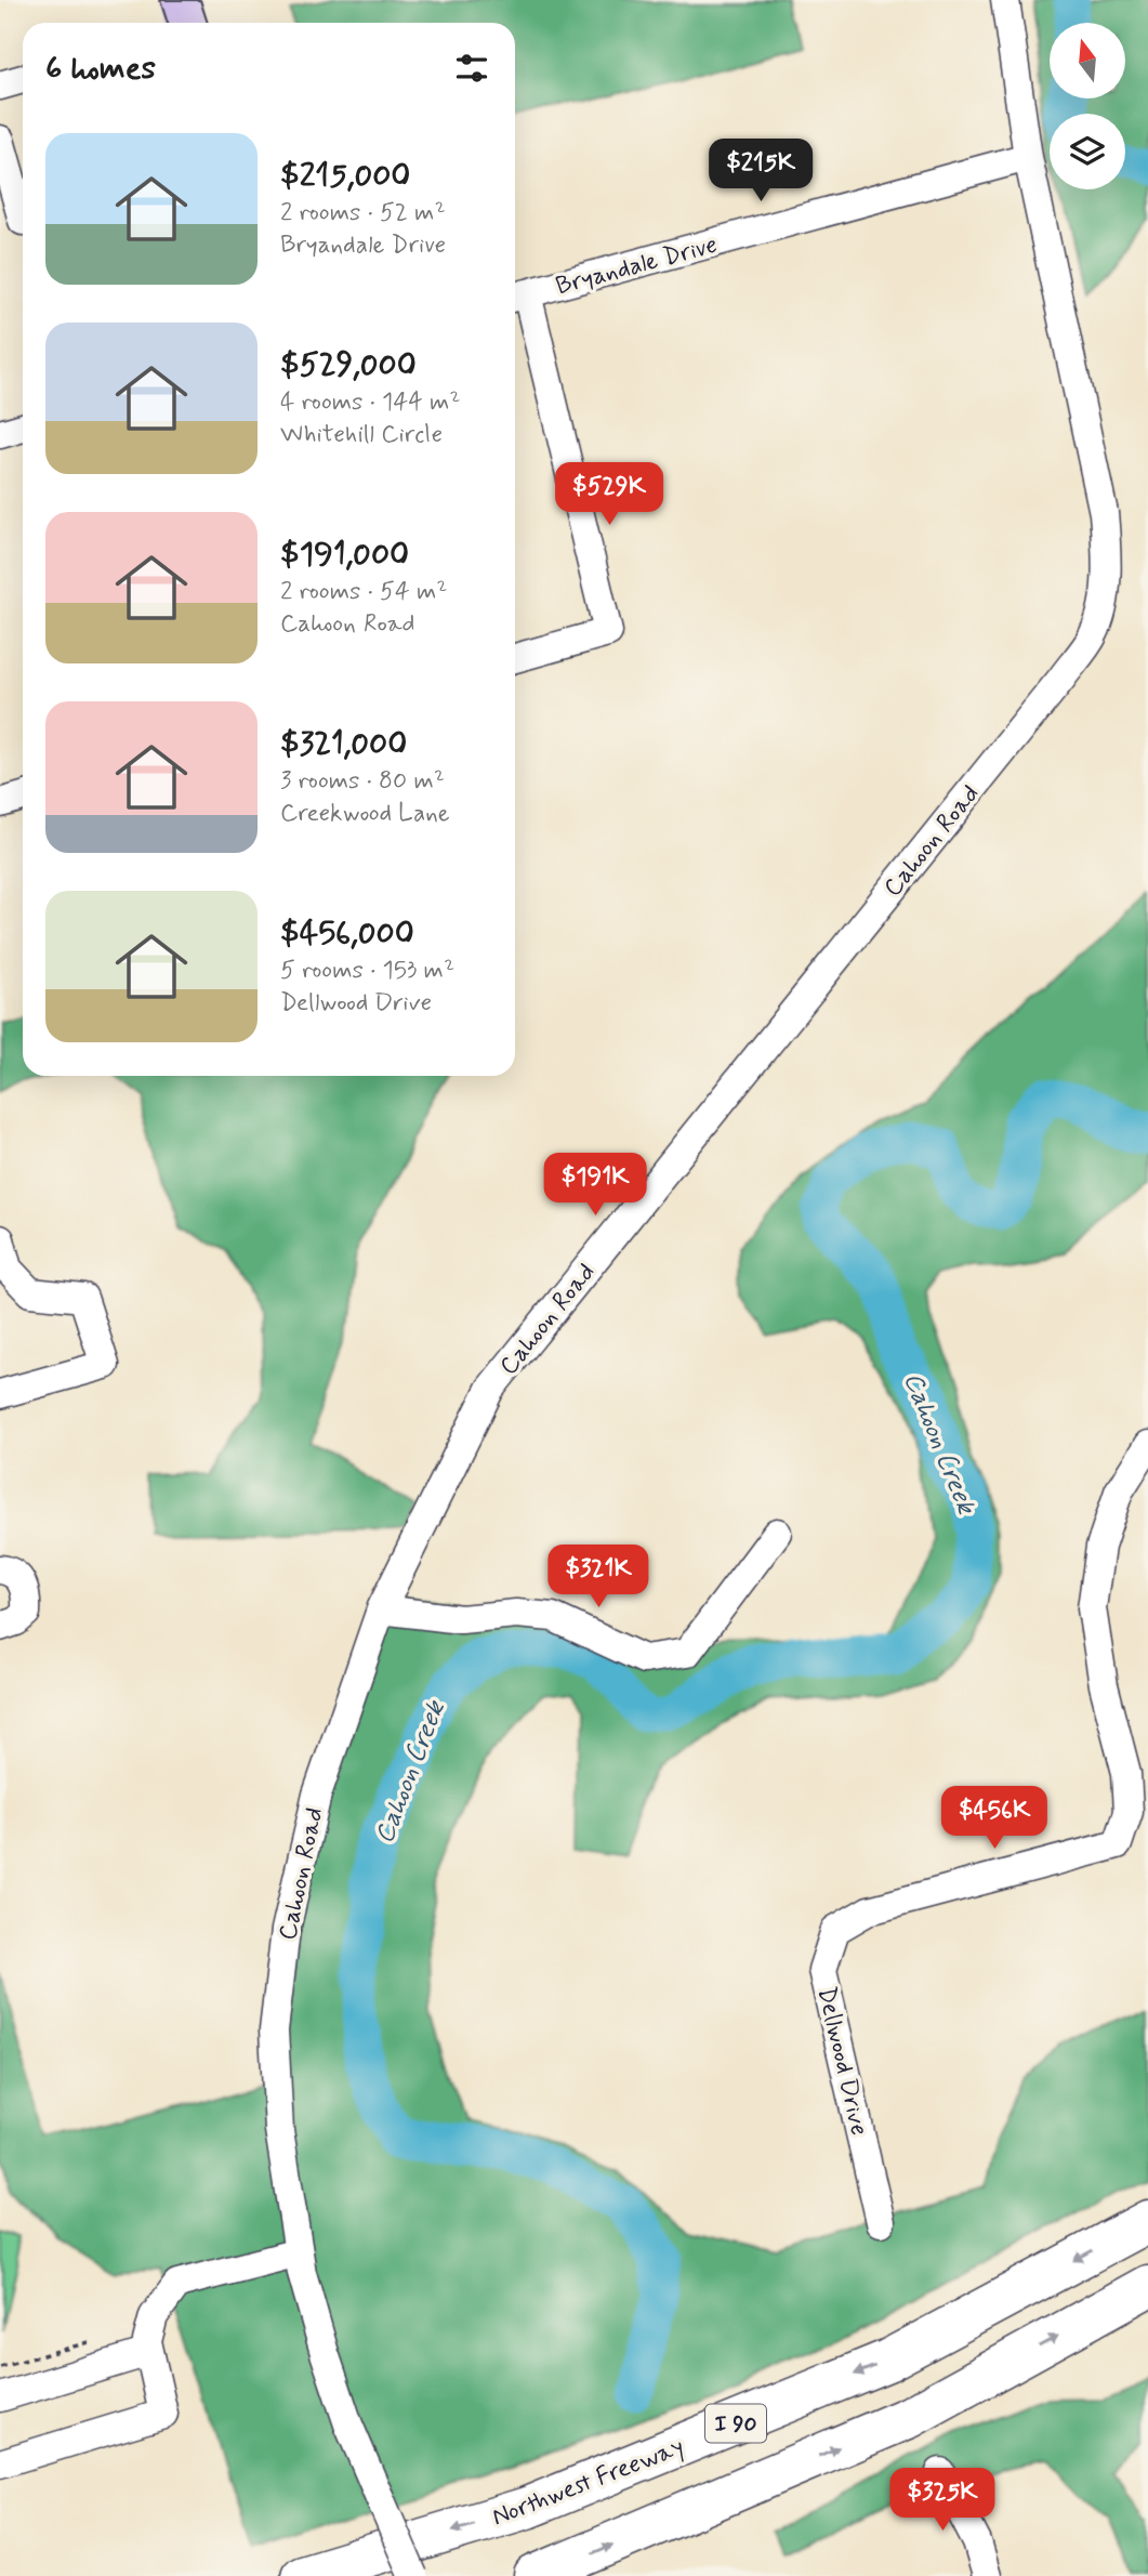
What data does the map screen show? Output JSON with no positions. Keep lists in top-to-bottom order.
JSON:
{
  "streets": {
    "highway": ["I 90", "Northwest Freeway"],
    "street": ["Bryandale Drive", "Cahoon Road", "Dellwood Drive"]
  },
  "crossings": [
    ["Bryandale Drive", "Cahoon Road"]
  ],
  "water": ["Cahoon Creek"],
  "north": "top",
  "page": {
    "heading": "6 homes",
    "list": [
      {
        "name": "$215,000",
        "note": "2 rooms · 52 m² · Bryandale Drive"
      },
      {
        "name": "$529,000",
        "note": "4 rooms · 144 m² · Whitehill Circle"
      },
      {
        "name": "$191,000",
        "note": "2 rooms · 54 m² · Cahoon Road"
      },
      {
        "name": "$321,000",
        "note": "3 rooms · 80 m² · Creekwood Lane"
      },
      {
        "name": "$456,000",
        "note": "5 rooms · 153 m² · Dellwood Drive"
      }
    ],
    "price": [
      "$215K",
      "$529K",
      "$191K",
      "$321K",
      "$456K",
      "$325K"
    ]
  }
}
